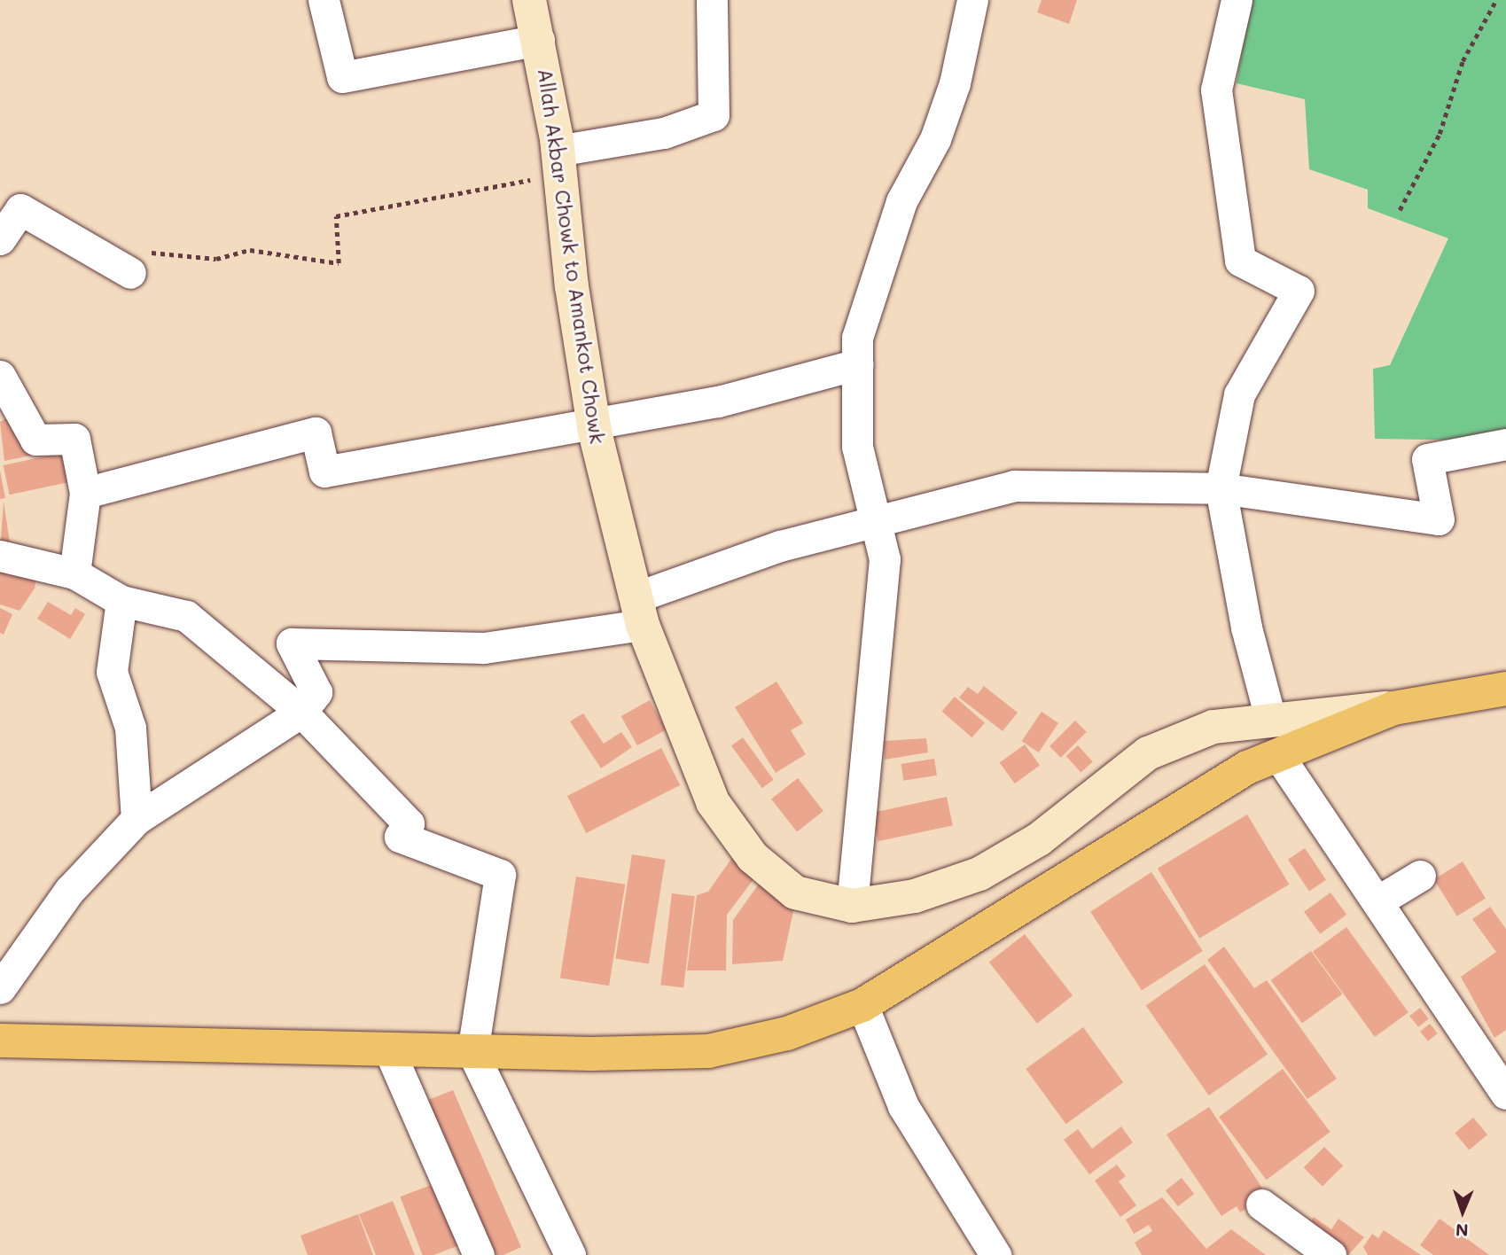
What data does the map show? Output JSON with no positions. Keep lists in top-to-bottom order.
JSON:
{
  "streets": {
    "main road": ["Allah Akbar Chowk to Amankot Chowk"]
  },
  "north": "bottom"
}
